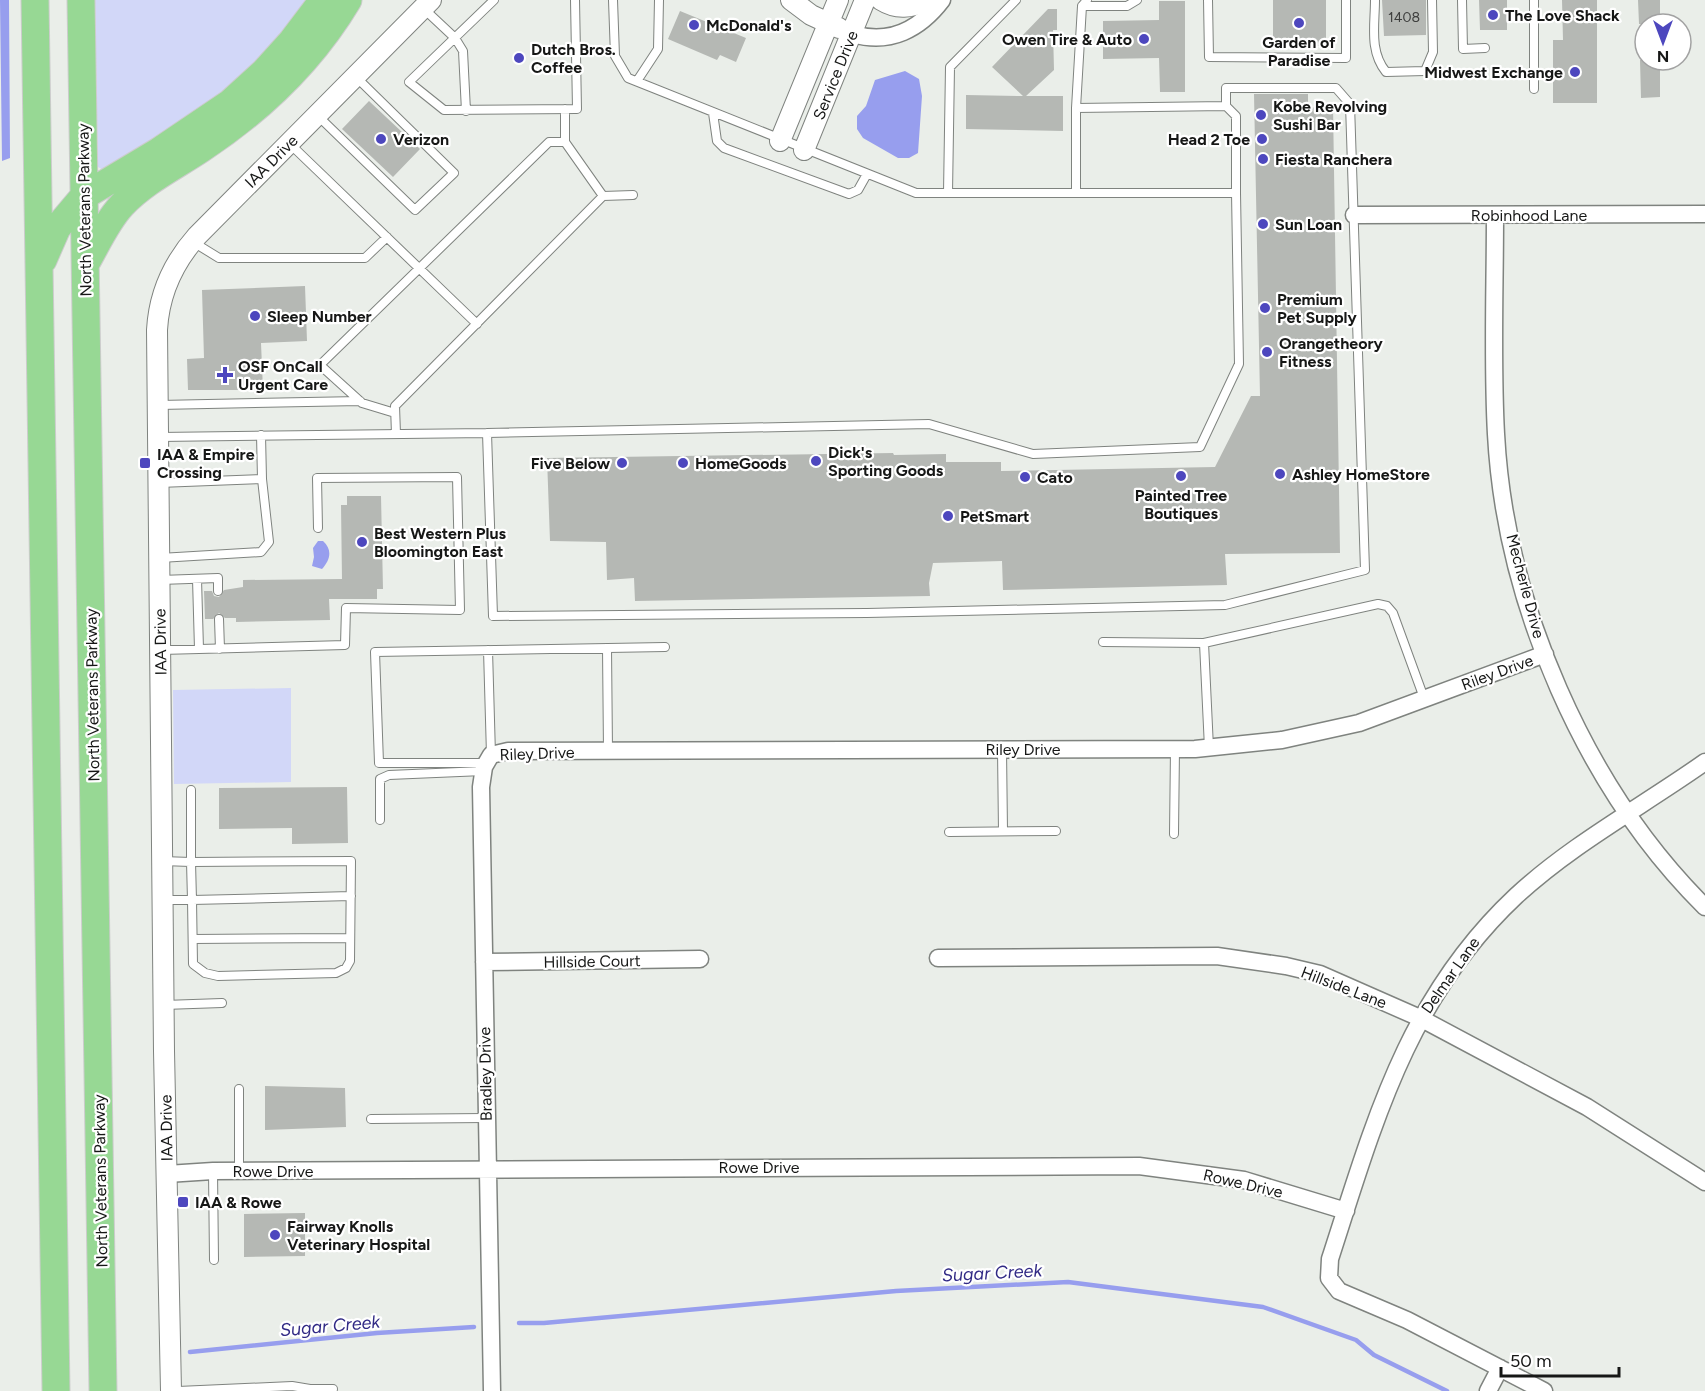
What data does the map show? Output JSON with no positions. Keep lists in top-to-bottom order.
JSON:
{
  "streets": {
    "highway": ["North Veterans Parkway"],
    "street": [
      "Service Drive",
      "IAA Drive",
      "Robinhood Lane",
      "Mecherle Drive",
      "Riley Drive",
      "Hillside Court",
      "Delmar Lane",
      "Hillside Lane",
      "Bradley Drive",
      "Rowe Drive"
    ]
  },
  "crossings": [
    ["IAA Drive", "Rowe Drive"],
    ["Robinhood Lane", "Mecherle Drive"],
    ["Mecherle Drive", "Riley Drive"],
    ["Mecherle Drive", "Delmar Lane"],
    ["Riley Drive", "Bradley Drive"],
    ["Hillside Court", "Bradley Drive"],
    ["Delmar Lane", "Hillside Lane"],
    ["Delmar Lane", "Rowe Drive"],
    ["Bradley Drive", "Rowe Drive"]
  ],
  "water": ["Sugar Creek"],
  "places": {
    "other": [
      "The Love Shack",
      "Garden of Paradise",
      "McDonald's",
      "Owen Tire & Auto",
      "Dutch Bros. Coffee",
      "Midwest Exchange",
      "Kobe Revolving Sushi Bar",
      "Verizon",
      "Head 2 Toe",
      "Fiesta Ranchera",
      "Sun Loan",
      "Premium Pet Supply",
      "Sleep Number",
      "Orangetheory Fitness",
      "Dick's Sporting Goods",
      "Five Below",
      "HomeGoods",
      "Ashley HomeStore",
      "Painted Tree Boutiques",
      "Cato",
      "PetSmart",
      "Best Western Plus Bloomington East",
      "Fairway Knolls Veterinary Hospital"
    ],
    "health": ["OSF OnCall Urgent Care"],
    "transit": ["IAA & Empire Crossing", "IAA & Rowe"]
  },
  "house_numbers": ["1408"],
  "scale_bar": "50 m",
  "north": "bottom"
}
